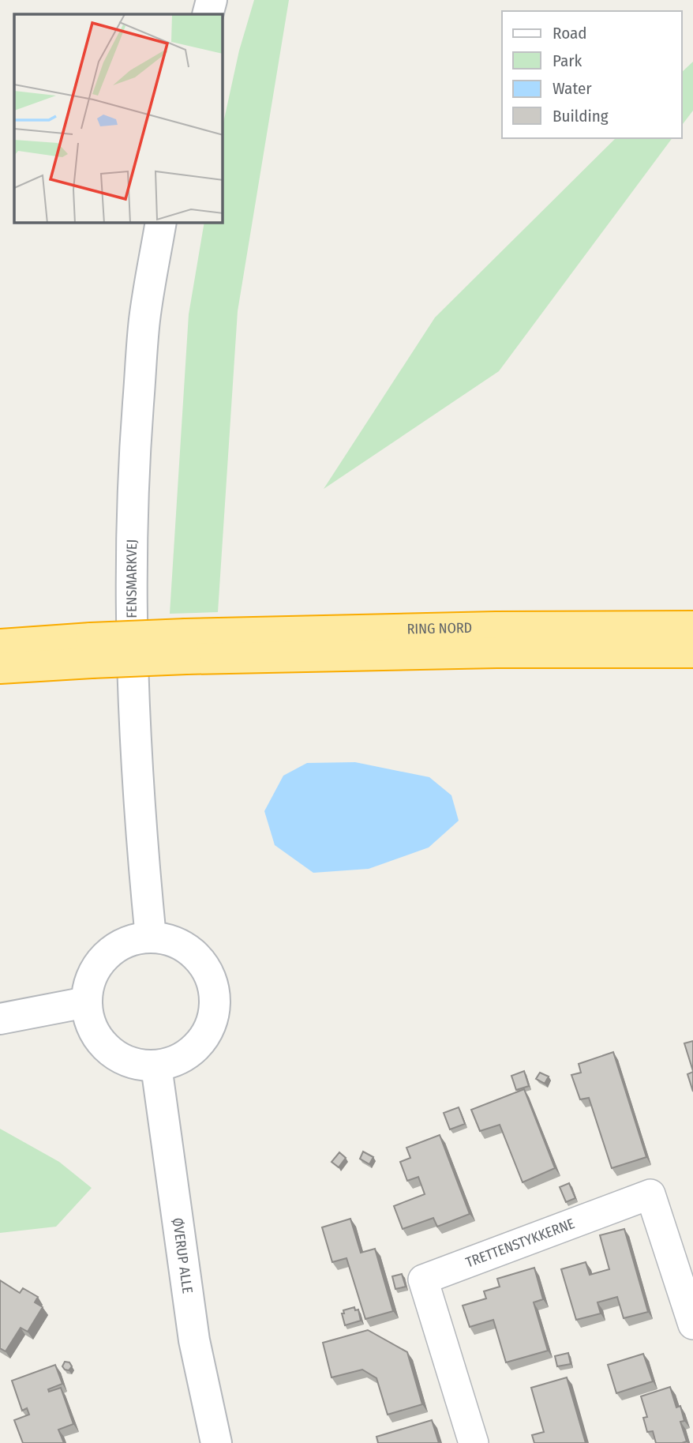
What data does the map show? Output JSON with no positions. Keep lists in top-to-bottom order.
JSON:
{
  "streets": {
    "highway": ["RING NORD"],
    "street": ["FENSMARKVEJ", "TRETTENSTYKKERNE", "ØVERUP ALLE"]
  },
  "crossings": [
    ["FENSMARKVEJ", "ØVERUP ALLE"]
  ],
  "legend": [
    "Road",
    "Park",
    "Water",
    "Building"
  ]
}
